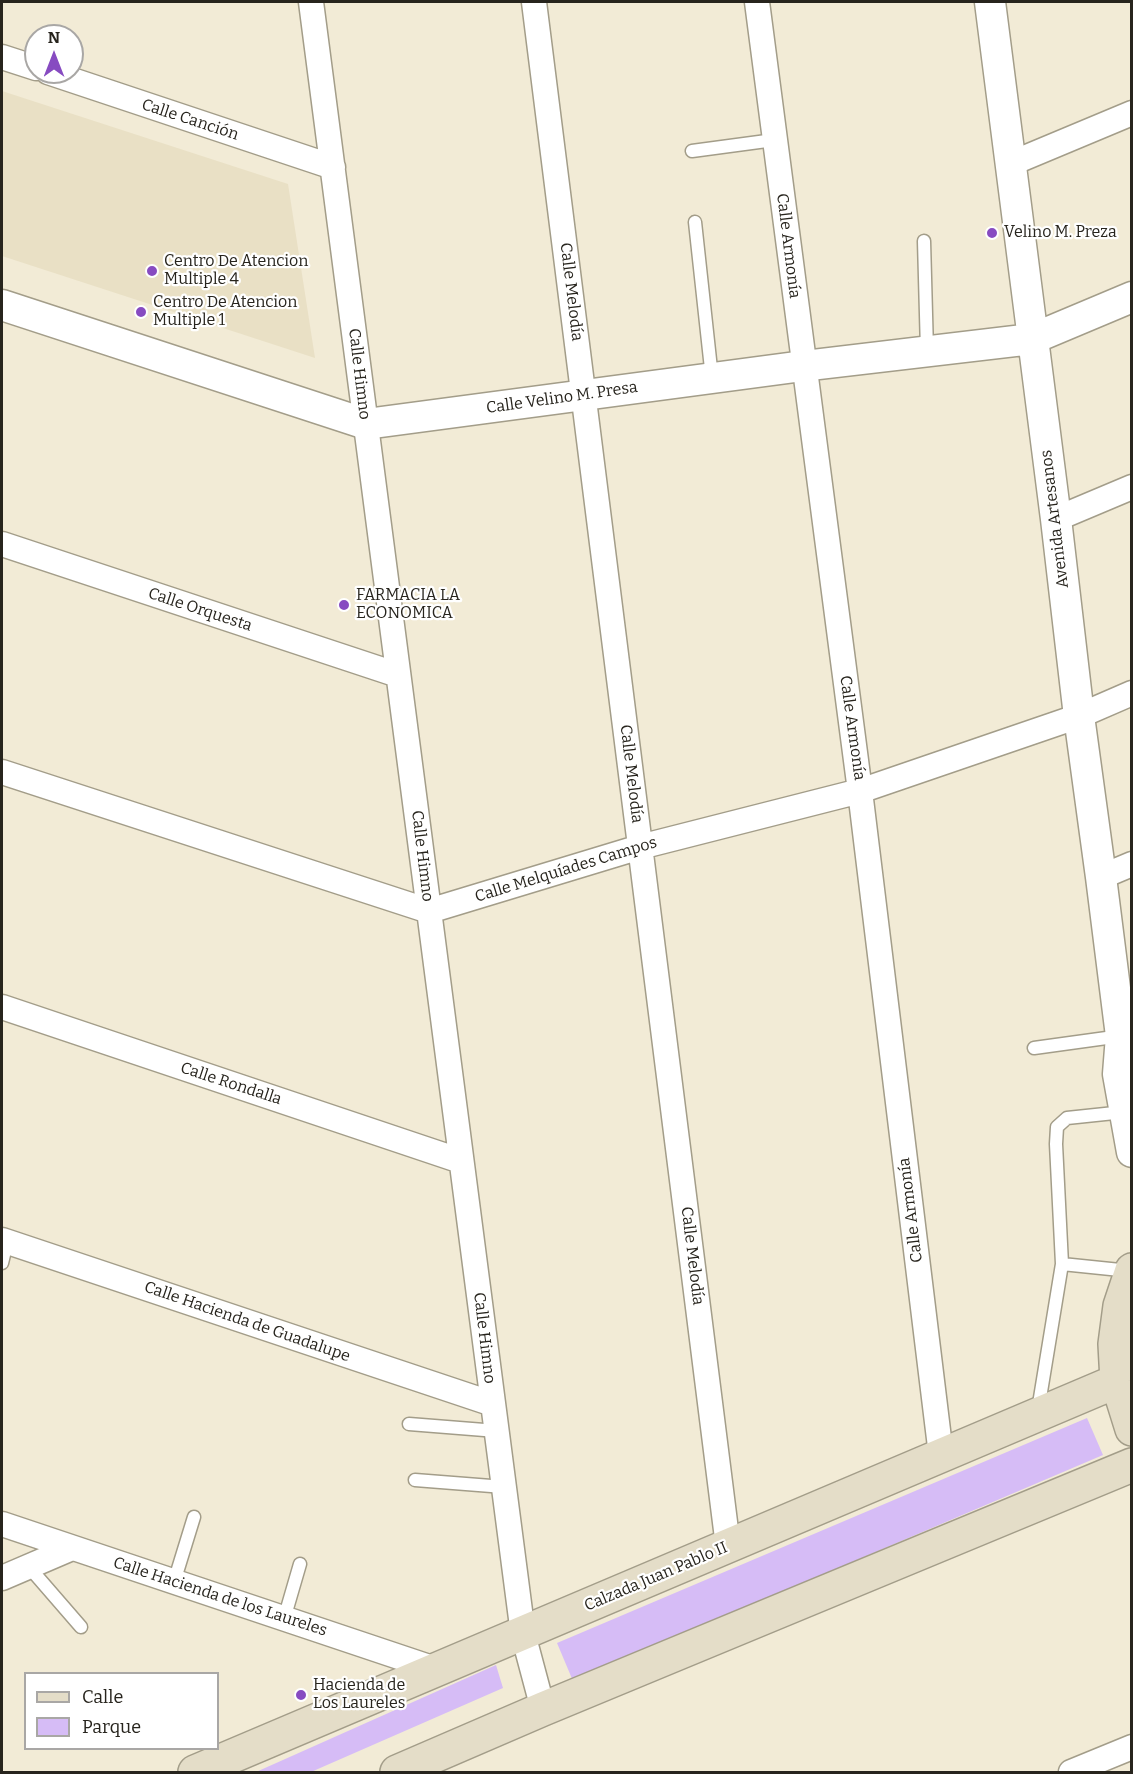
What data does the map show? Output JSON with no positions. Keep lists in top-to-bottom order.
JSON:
{
  "streets": {
    "main road": ["Calzada Juan Pablo II"],
    "street": [
      "Calle Canción",
      "Calle Armonía",
      "Calle Melodía",
      "Calle Himno",
      "Calle Velino M. Presa",
      "Avenida Artesanos",
      "Calle Orquesta",
      "Calle Melquíades Campos",
      "Calle Rondalla",
      "Calle Hacienda de Guadalupe",
      "Calle Hacienda de los Laureles"
    ]
  },
  "crossings": [
    ["Calle Canción", "Calle Himno"],
    ["Calle Armonía", "Calle Velino M. Presa"],
    ["Calle Armonía", "Calle Melquíades Campos"],
    ["Calle Armonía", "Calzada Juan Pablo II"],
    ["Calle Melodía", "Calle Velino M. Presa"],
    ["Calle Melodía", "Calle Melquíades Campos"],
    ["Calle Melodía", "Calzada Juan Pablo II"],
    ["Calle Himno", "Calle Velino M. Presa"],
    ["Calle Himno", "Calle Orquesta"],
    ["Calle Himno", "Calle Melquíades Campos"],
    ["Calle Himno", "Calle Rondalla"],
    ["Calle Himno", "Calle Hacienda de Guadalupe"],
    ["Calle Himno", "Calzada Juan Pablo II"],
    ["Calle Velino M. Presa", "Avenida Artesanos"],
    ["Avenida Artesanos", "Calle Melquíades Campos"],
    ["Calzada Juan Pablo II", "Calle Hacienda de los Laureles"]
  ],
  "places": [
    "Velino M. Preza",
    "Centro De Atencion Multiple 4",
    "Centro De Atencion Multiple 1",
    "FARMACIA LA ECONOMICA",
    "Hacienda de Los Laureles"
  ],
  "legend": ["Calle", "Parque"],
  "north": "top"
}
